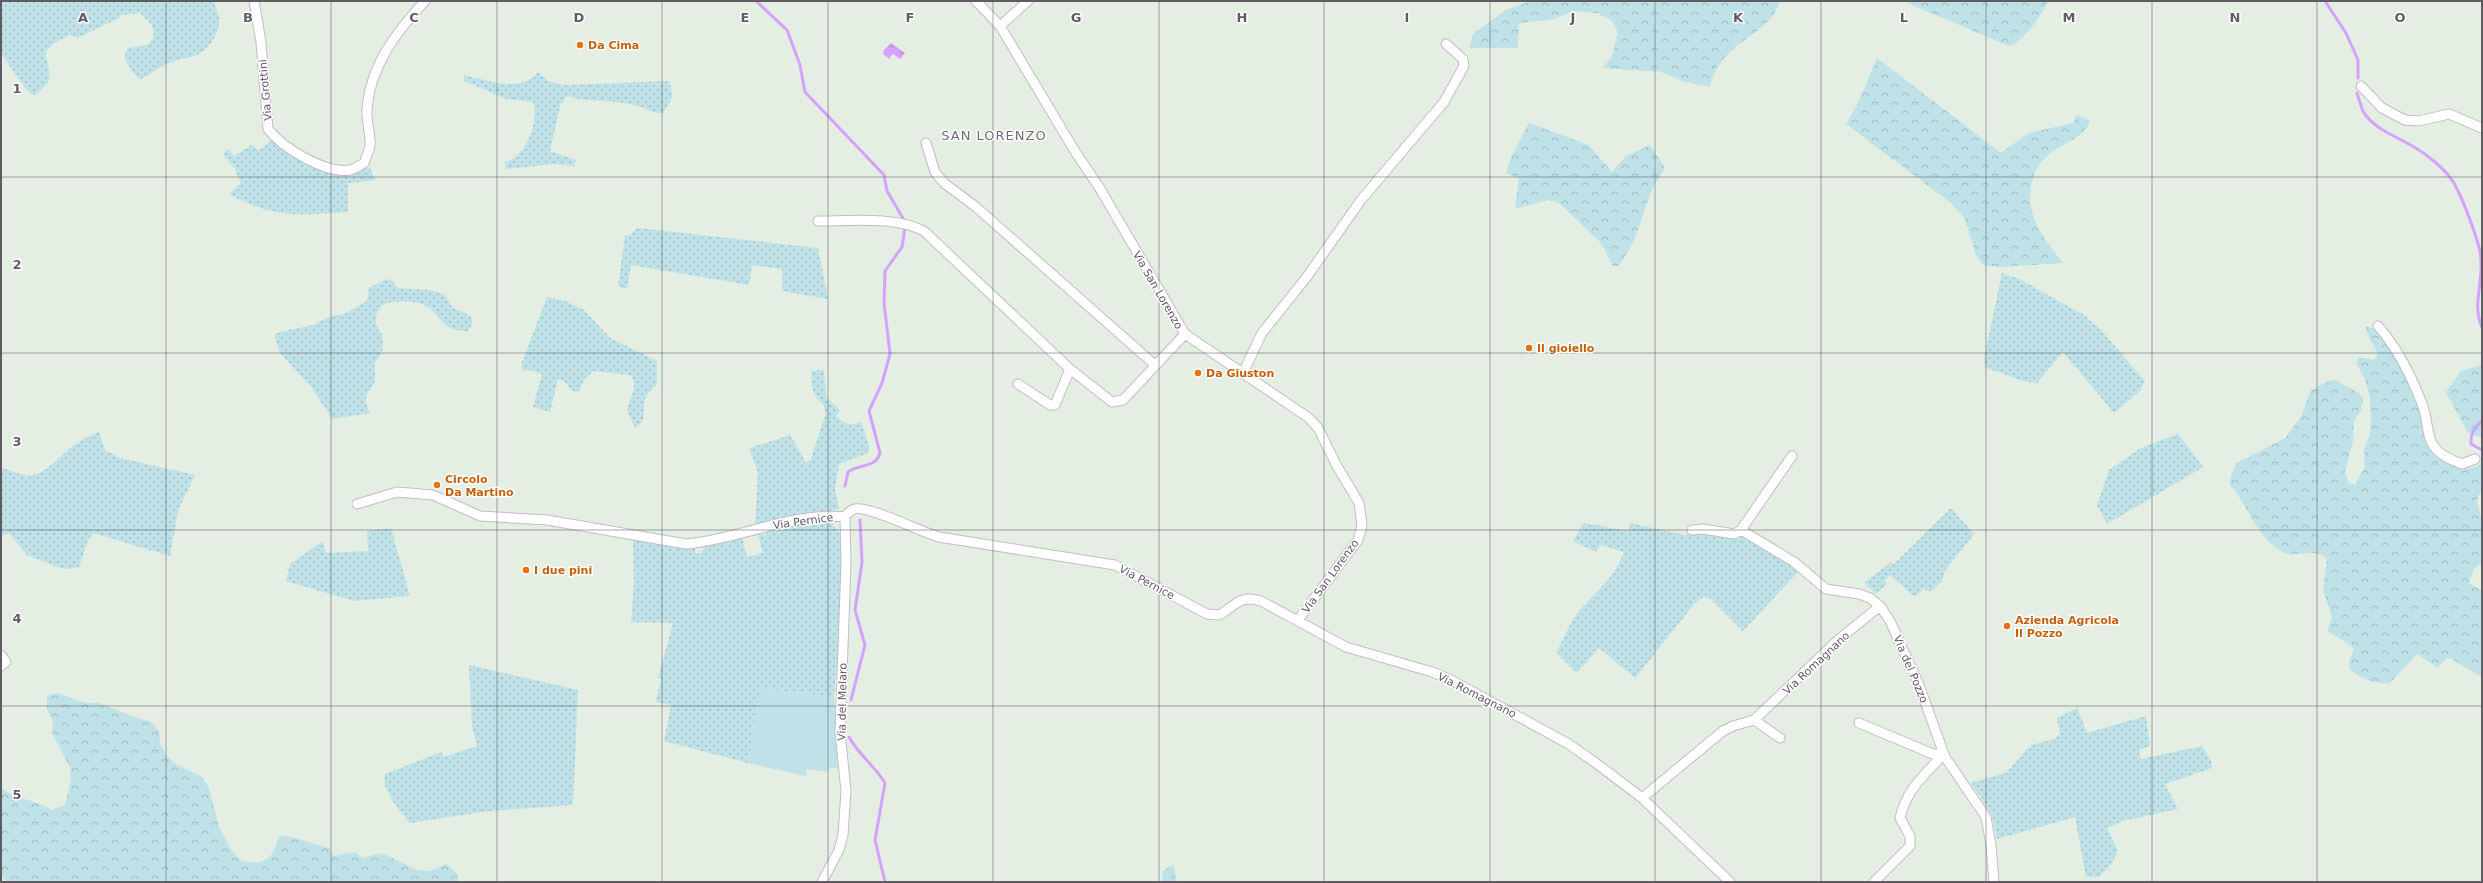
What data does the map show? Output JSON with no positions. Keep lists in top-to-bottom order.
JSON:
{
  "streets": {
    "street": [
      "Via Grottini",
      "Via San Lorenzo",
      "Via Pernice",
      "Via Romagnano",
      "Via del Pozzo",
      "Via del Melaro"
    ]
  },
  "crossings": [
    ["Via San Lorenzo", "Via Pernice"],
    ["Via San Lorenzo", "Via Romagnano"],
    ["Via Pernice", "Via Romagnano"],
    ["Via Pernice", "Via del Melaro"],
    ["Via Romagnano", "Via del Pozzo"]
  ],
  "districts": ["SAN LORENZO"],
  "places": [
    "Da Cima",
    "Il gioiello",
    "Da Giuston",
    "Circolo Da Martino",
    "I due pini",
    "Azienda Agricola Il Pozzo"
  ],
  "grid": {
    "columns": [
      "A",
      "B",
      "C",
      "D",
      "E",
      "F",
      "G",
      "H",
      "I",
      "J",
      "K",
      "L",
      "M",
      "N",
      "O"
    ],
    "rows": [
      "1",
      "2",
      "3",
      "4",
      "5"
    ]
  }
}
